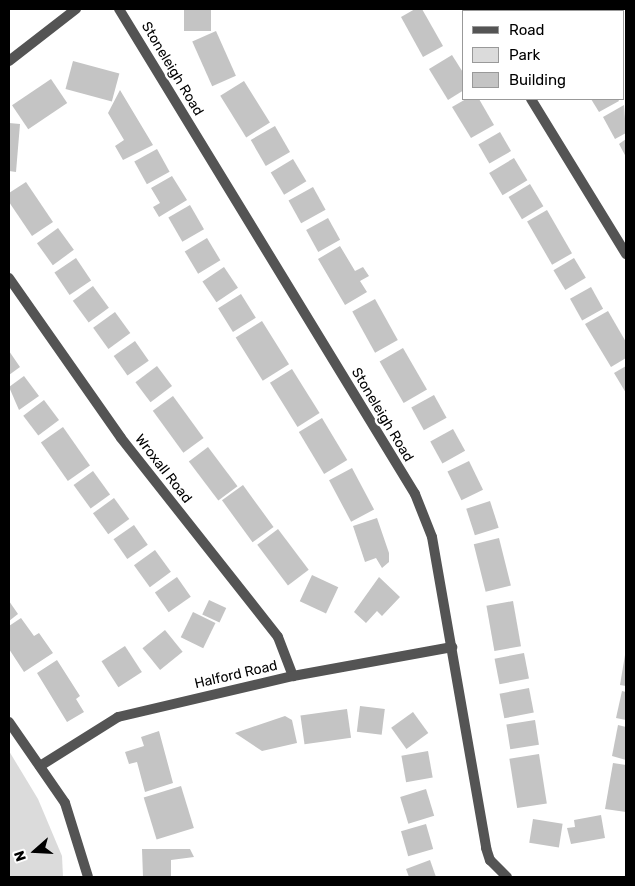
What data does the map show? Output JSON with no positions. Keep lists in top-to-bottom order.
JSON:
{
  "streets": {
    "street": ["Stoneleigh Road", "Wroxall Road", "Halford Road"]
  },
  "crossings": [
    ["Stoneleigh Road", "Halford Road"],
    ["Wroxall Road", "Halford Road"]
  ],
  "legend": ["Road", "Park", "Building"],
  "north": "left"
}
